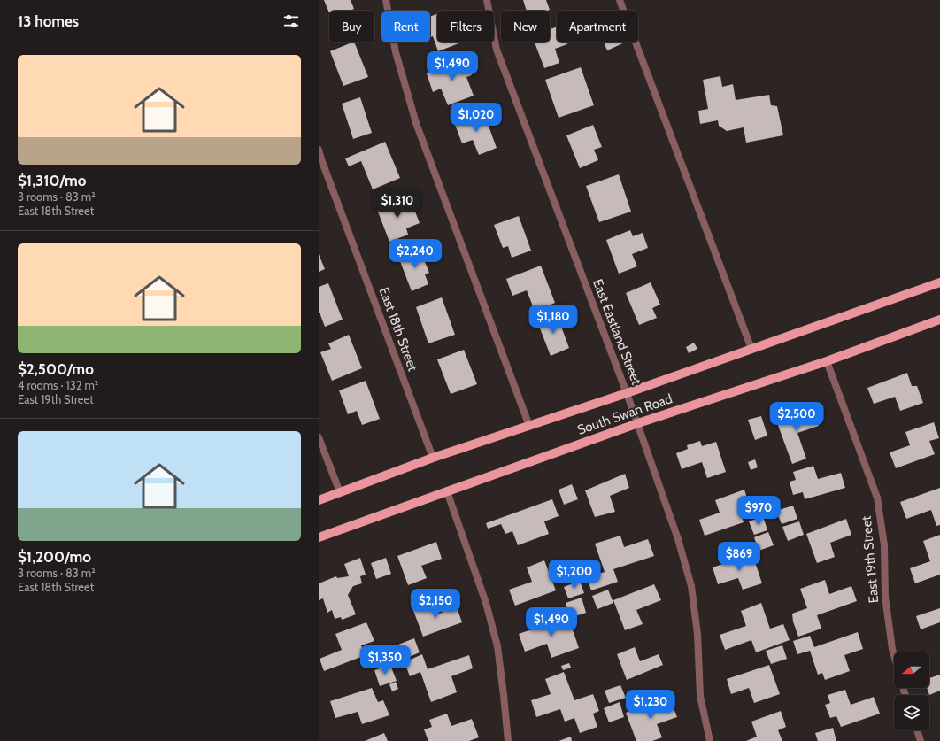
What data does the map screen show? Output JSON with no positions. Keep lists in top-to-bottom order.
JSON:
{
  "streets": {
    "main road": ["South Swan Road"],
    "street": ["East 18th Street", "East Eastland Street", "East 19th Street"]
  },
  "crossings": [
    ["East 18th Street", "South Swan Road"],
    ["East Eastland Street", "South Swan Road"],
    ["South Swan Road", "East 19th Street"]
  ],
  "north": "left",
  "page": {
    "heading": "13 homes",
    "chip": [
      "Buy",
      "Rent",
      "Filters",
      "New",
      "Apartment"
    ],
    "list": [
      {
        "name": "$1,310/mo",
        "note": "3 rooms · 83 m² · East 18th Street"
      },
      {
        "name": "$2,500/mo",
        "note": "4 rooms · 132 m² · East 19th Street"
      },
      {
        "name": "$1,200/mo",
        "note": "3 rooms · 83 m² · East 18th Street"
      }
    ],
    "price": [
      "$1,490",
      "$1,020",
      "$1,310",
      "$2,240",
      "$1,180",
      "$2,500",
      "$970",
      "$869",
      "$1,200",
      "$2,150",
      "$1,490",
      "$1,350",
      "$1,230"
    ]
  }
}
